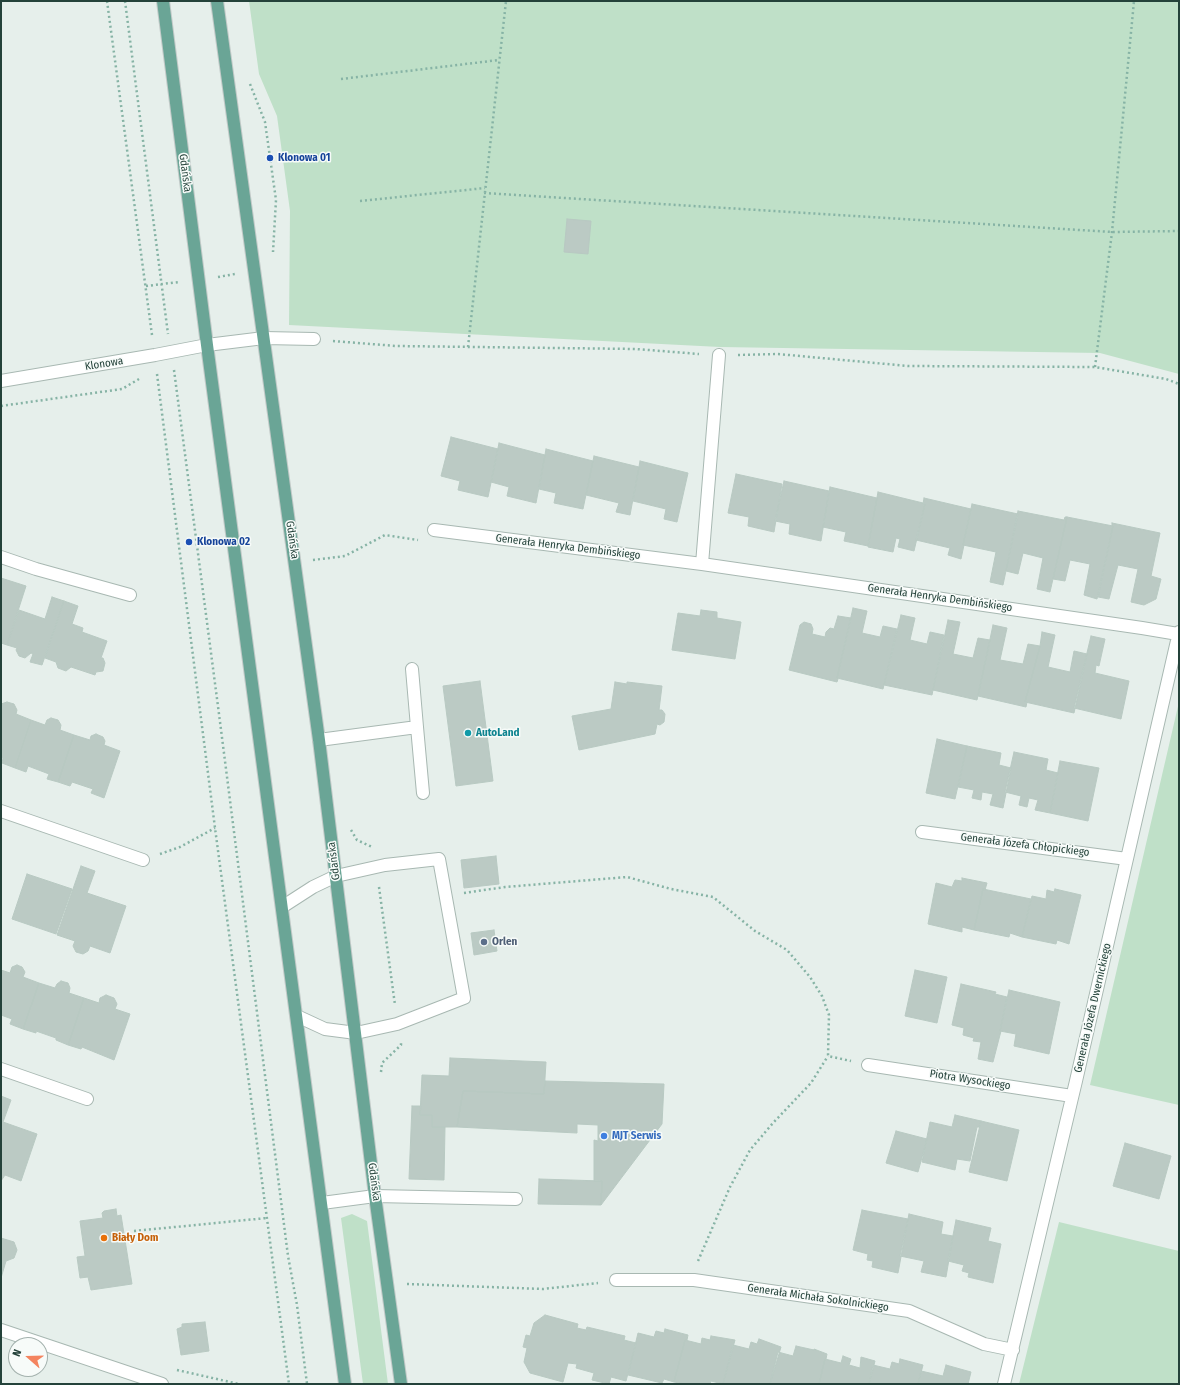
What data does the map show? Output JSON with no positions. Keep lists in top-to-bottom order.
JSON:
{
  "streets": {
    "main road": ["Gdańska"],
    "street": [
      "Klonowa",
      "Generała Henryka Dembińskiego",
      "Generała Józefa Chłopickiego",
      "Generała Józefa Dwernickiego",
      "Piotra Wysockiego",
      "Generała Michała Sokolnickiego"
    ]
  },
  "crossings": [
    ["Gdańska", "Klonowa"],
    ["Generała Henryka Dembińskiego", "Generała Józefa Dwernickiego"],
    ["Generała Józefa Chłopickiego", "Generała Józefa Dwernickiego"],
    ["Generała Józefa Dwernickiego", "Piotra Wysockiego"],
    ["Generała Józefa Dwernickiego", "Generała Michała Sokolnickiego"]
  ],
  "places": [
    "Klonowa 01",
    "Klonowa 02",
    "AutoLand",
    "Orlen",
    "MJT Serwis",
    "Biały Dom"
  ],
  "north": "left"
}
